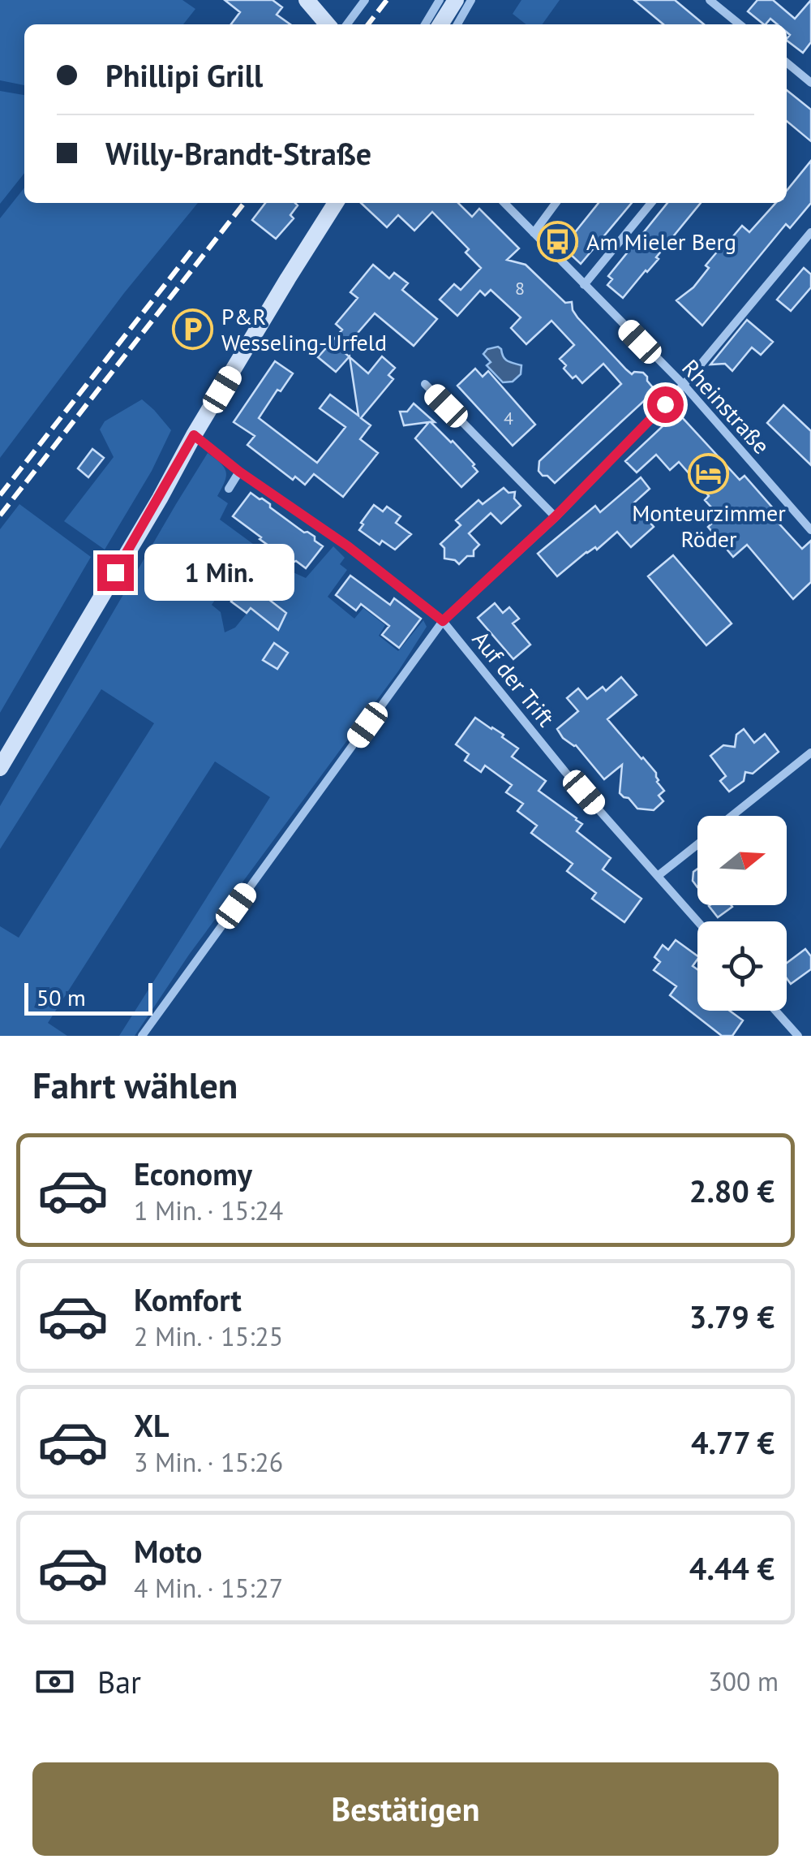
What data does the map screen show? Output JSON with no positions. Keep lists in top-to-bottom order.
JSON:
{
  "streets": {
    "street": ["Rheinstraße", "Auf der Trift"]
  },
  "places": {
    "bus stop": ["Am Mieler Berg"],
    "parking": ["P&R Wesseling-Urfeld"],
    "hotel": ["Monteurzimmer Röder"]
  },
  "house_numbers": ["8", "4"],
  "scale_bar": "50 m",
  "north": "right",
  "page": {
    "banner": ["Phillipi Grill", "Willy-Brandt-Straße"],
    "bubble": "1 Min.",
    "scale": "50 m",
    "heading": "Fahrt wählen",
    "list": [
      {
        "name": "Economy",
        "note": "1 Min. · 15:24",
        "value": "2.80 €"
      },
      {
        "name": "Komfort",
        "note": "2 Min. · 15:25",
        "value": "3.79 €"
      },
      {
        "name": "XL",
        "note": "3 Min. · 15:26",
        "value": "4.77 €"
      },
      {
        "name": "Moto",
        "note": "4 Min. · 15:27",
        "value": "4.44 €"
      }
    ],
    "pay": ["Bar", "300 m"],
    "buttons": "Bestätigen"
  }
}
